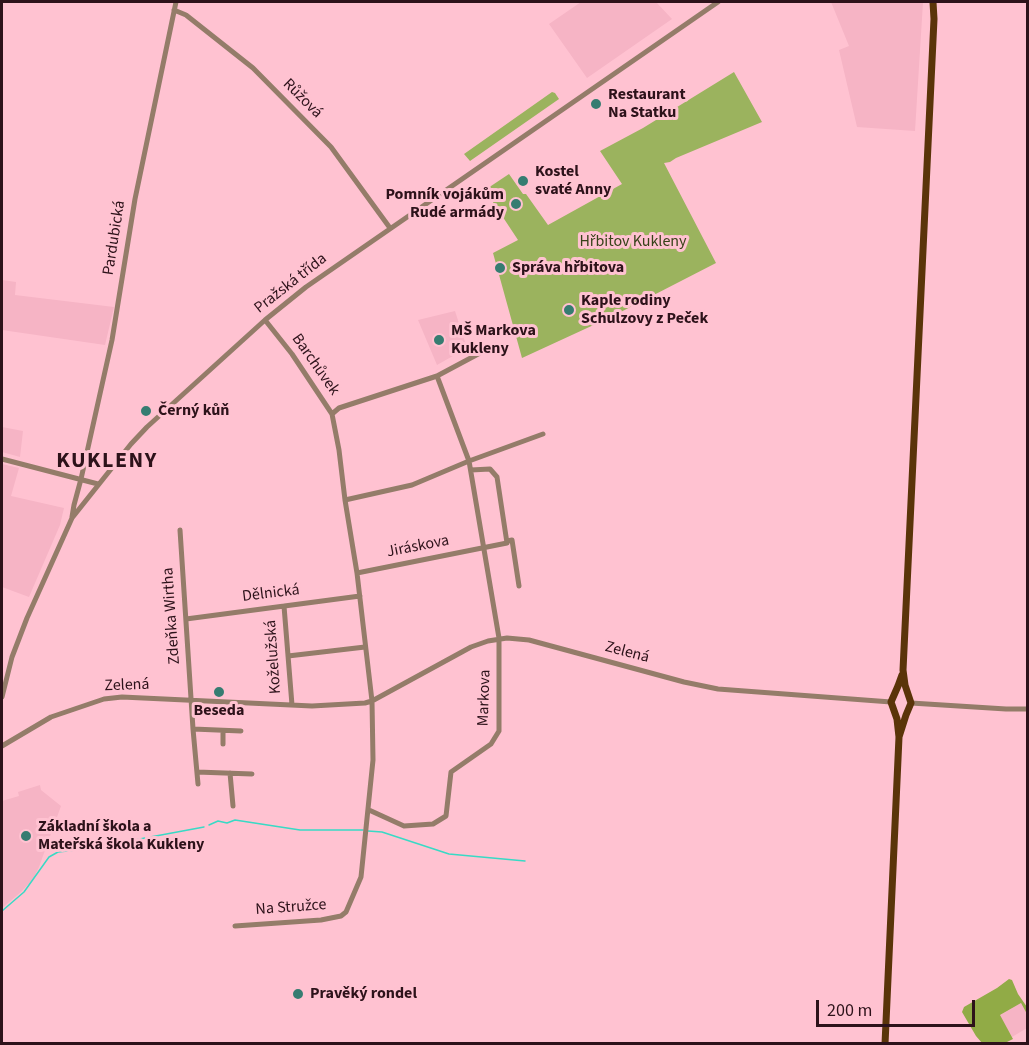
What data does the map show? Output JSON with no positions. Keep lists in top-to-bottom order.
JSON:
{
  "streets": {
    "street": [
      "Růžová",
      "Pardubická",
      "Pražská třída",
      "Barchůvek",
      "Jiráskova",
      "Dělnická",
      "Zdeňka Wirtha",
      "Zelená",
      "Koželužská",
      "Markova",
      "Na Stružce"
    ]
  },
  "crossings": [
    ["Růžová", "Pardubická"],
    ["Růžová", "Pražská třída"],
    ["Pardubická", "Pražská třída"],
    ["Pražská třída", "Barchůvek"],
    ["Jiráskova", "Markova"],
    ["Dělnická", "Zdeňka Wirtha"],
    ["Dělnická", "Koželužská"],
    ["Zdeňka Wirtha", "Zelená"],
    ["Zelená", "Koželužská"],
    ["Zelená", "Markova"],
    ["Markova", "Na Stružce"]
  ],
  "districts": ["KUKLENY"],
  "parks": ["Hřbitov Kukleny"],
  "places": [
    "Restaurant Na Statku",
    "Kostel svaté Anny",
    "Pomník vojákům Rudé armády",
    "Správa hřbitova",
    "Kaple rodiny Schulzovy z Peček",
    "MŠ Markova Kukleny",
    "Černý kůň",
    "Beseda",
    "Základní škola a Mateřská škola Kukleny",
    "Pravěký rondel"
  ],
  "scale_bar": "200 m"
}
